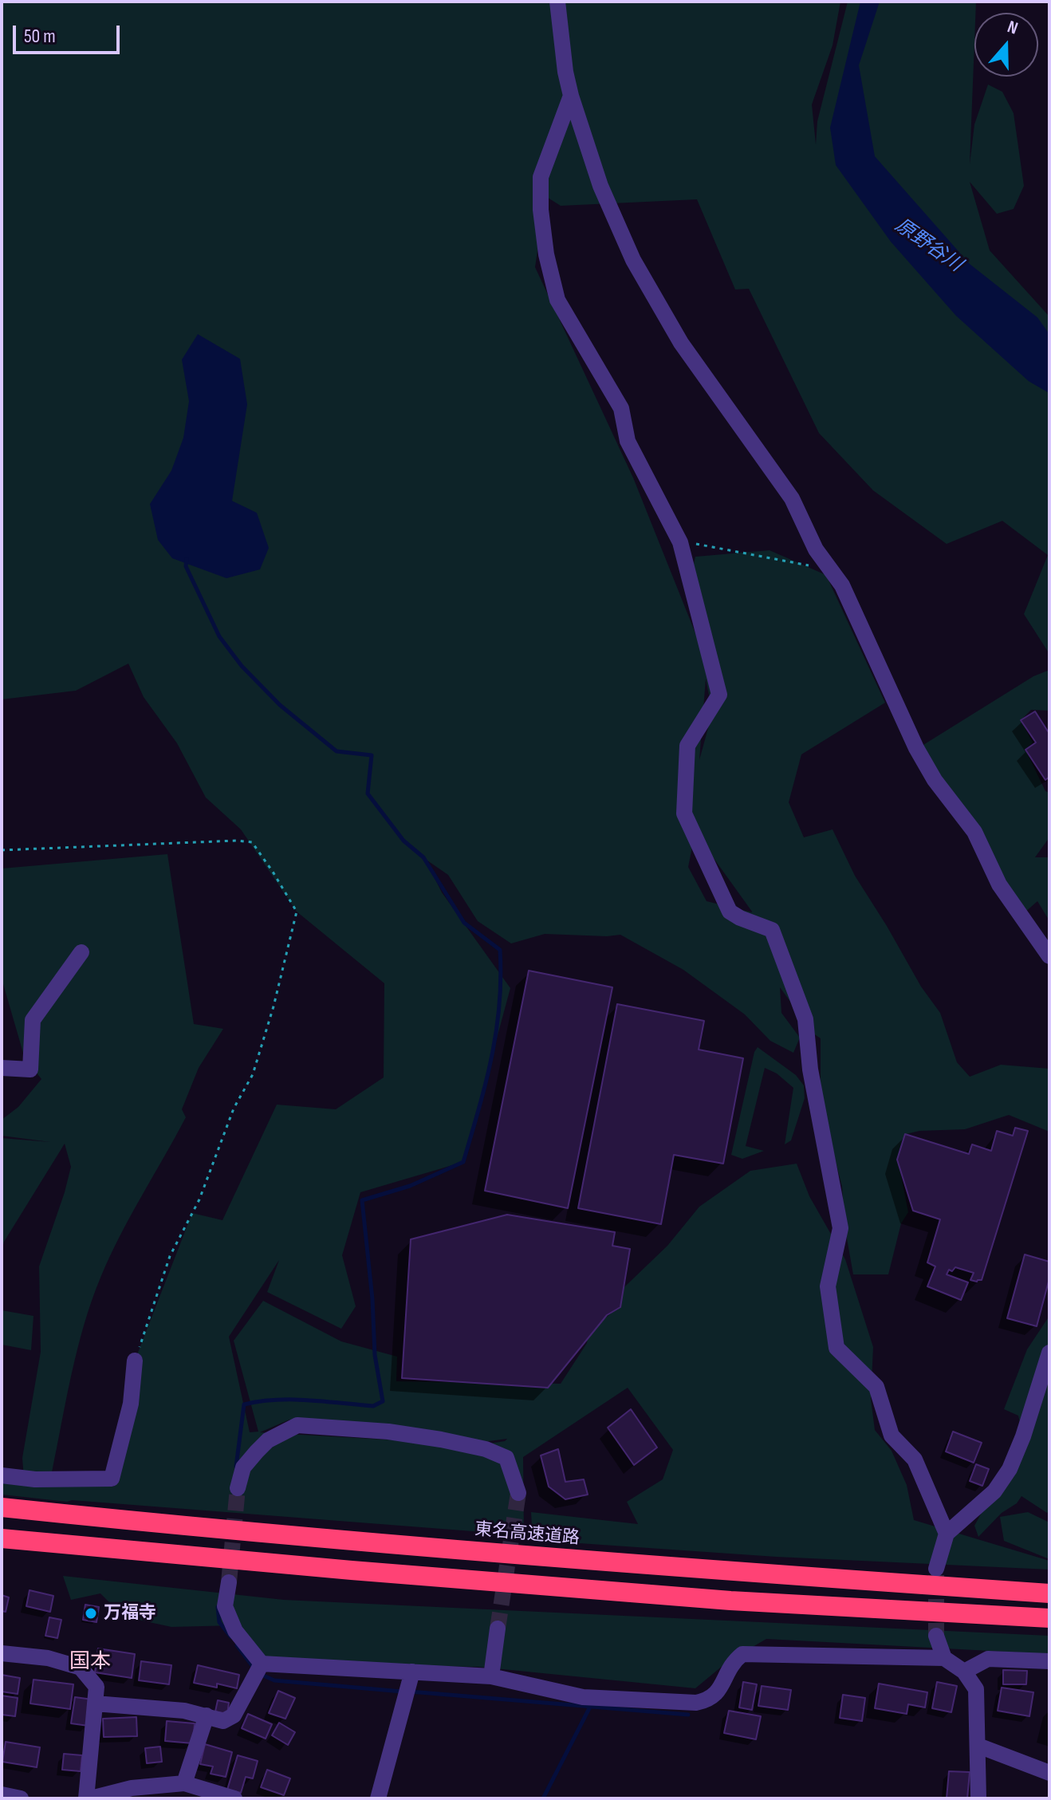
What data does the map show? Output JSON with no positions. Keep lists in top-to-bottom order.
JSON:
{
  "streets": {
    "highway": ["東名高速道路"]
  },
  "districts": ["国本"],
  "water": ["原野谷川"],
  "places": ["万福寺"],
  "scale_bar": "50 m",
  "north": "top"
}
